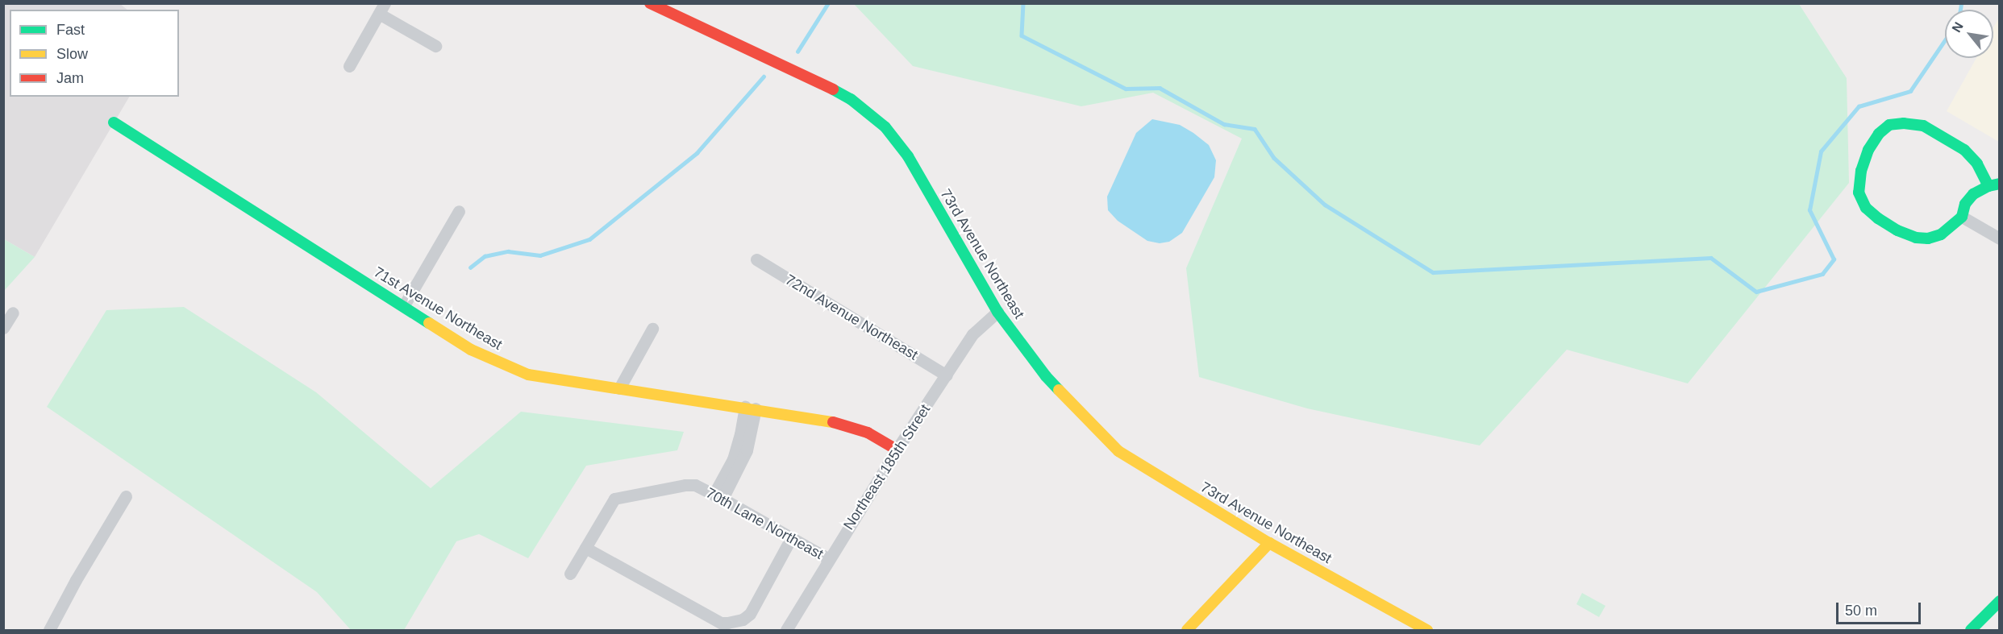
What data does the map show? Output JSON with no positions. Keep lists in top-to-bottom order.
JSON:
{
  "streets": {
    "street": [
      "73rd Avenue Northeast",
      "71st Avenue Northeast",
      "72nd Avenue Northeast",
      "Northeast 185th Street",
      "70th Lane Northeast"
    ]
  },
  "crossings": [
    ["73rd Avenue Northeast", "Northeast 185th Street"],
    ["71st Avenue Northeast", "Northeast 185th Street"],
    ["72nd Avenue Northeast", "Northeast 185th Street"],
    ["Northeast 185th Street", "70th Lane Northeast"]
  ],
  "legend": ["Fast", "Slow", "Jam"],
  "scale_bar": "50 m",
  "north": "top left"
}
